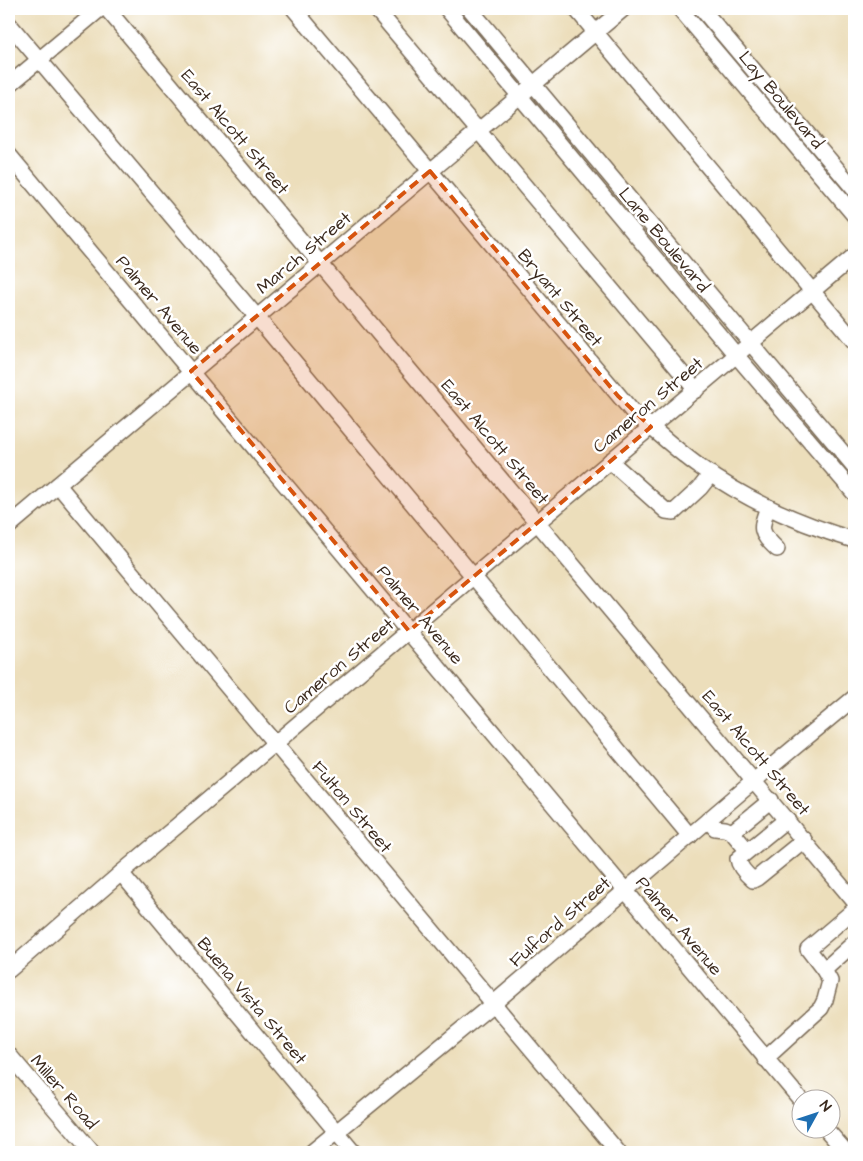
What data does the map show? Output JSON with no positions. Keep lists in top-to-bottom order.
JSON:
{
  "streets": {
    "street": [
      "Lay Boulevard",
      "East Alcott Street",
      "Lane Boulevard",
      "March Street",
      "Bryant Street",
      "Palmer Avenue",
      "Cameron Street",
      "Fulton Street",
      "Fulford Street",
      "Buena Vista Street",
      "Miller Road"
    ]
  },
  "crossings": [
    ["East Alcott Street", "March Street"],
    ["East Alcott Street", "Cameron Street"],
    ["East Alcott Street", "Fulford Street"],
    ["Lane Boulevard", "March Street"],
    ["Lane Boulevard", "Cameron Street"],
    ["March Street", "Bryant Street"],
    ["March Street", "Palmer Avenue"],
    ["March Street", "Fulton Street"],
    ["Bryant Street", "Cameron Street"],
    ["Palmer Avenue", "Cameron Street"],
    ["Palmer Avenue", "Fulford Street"],
    ["Cameron Street", "Fulton Street"],
    ["Cameron Street", "Buena Vista Street"],
    ["Fulton Street", "Fulford Street"],
    ["Fulford Street", "Buena Vista Street"]
  ],
  "north": "top right"
}
